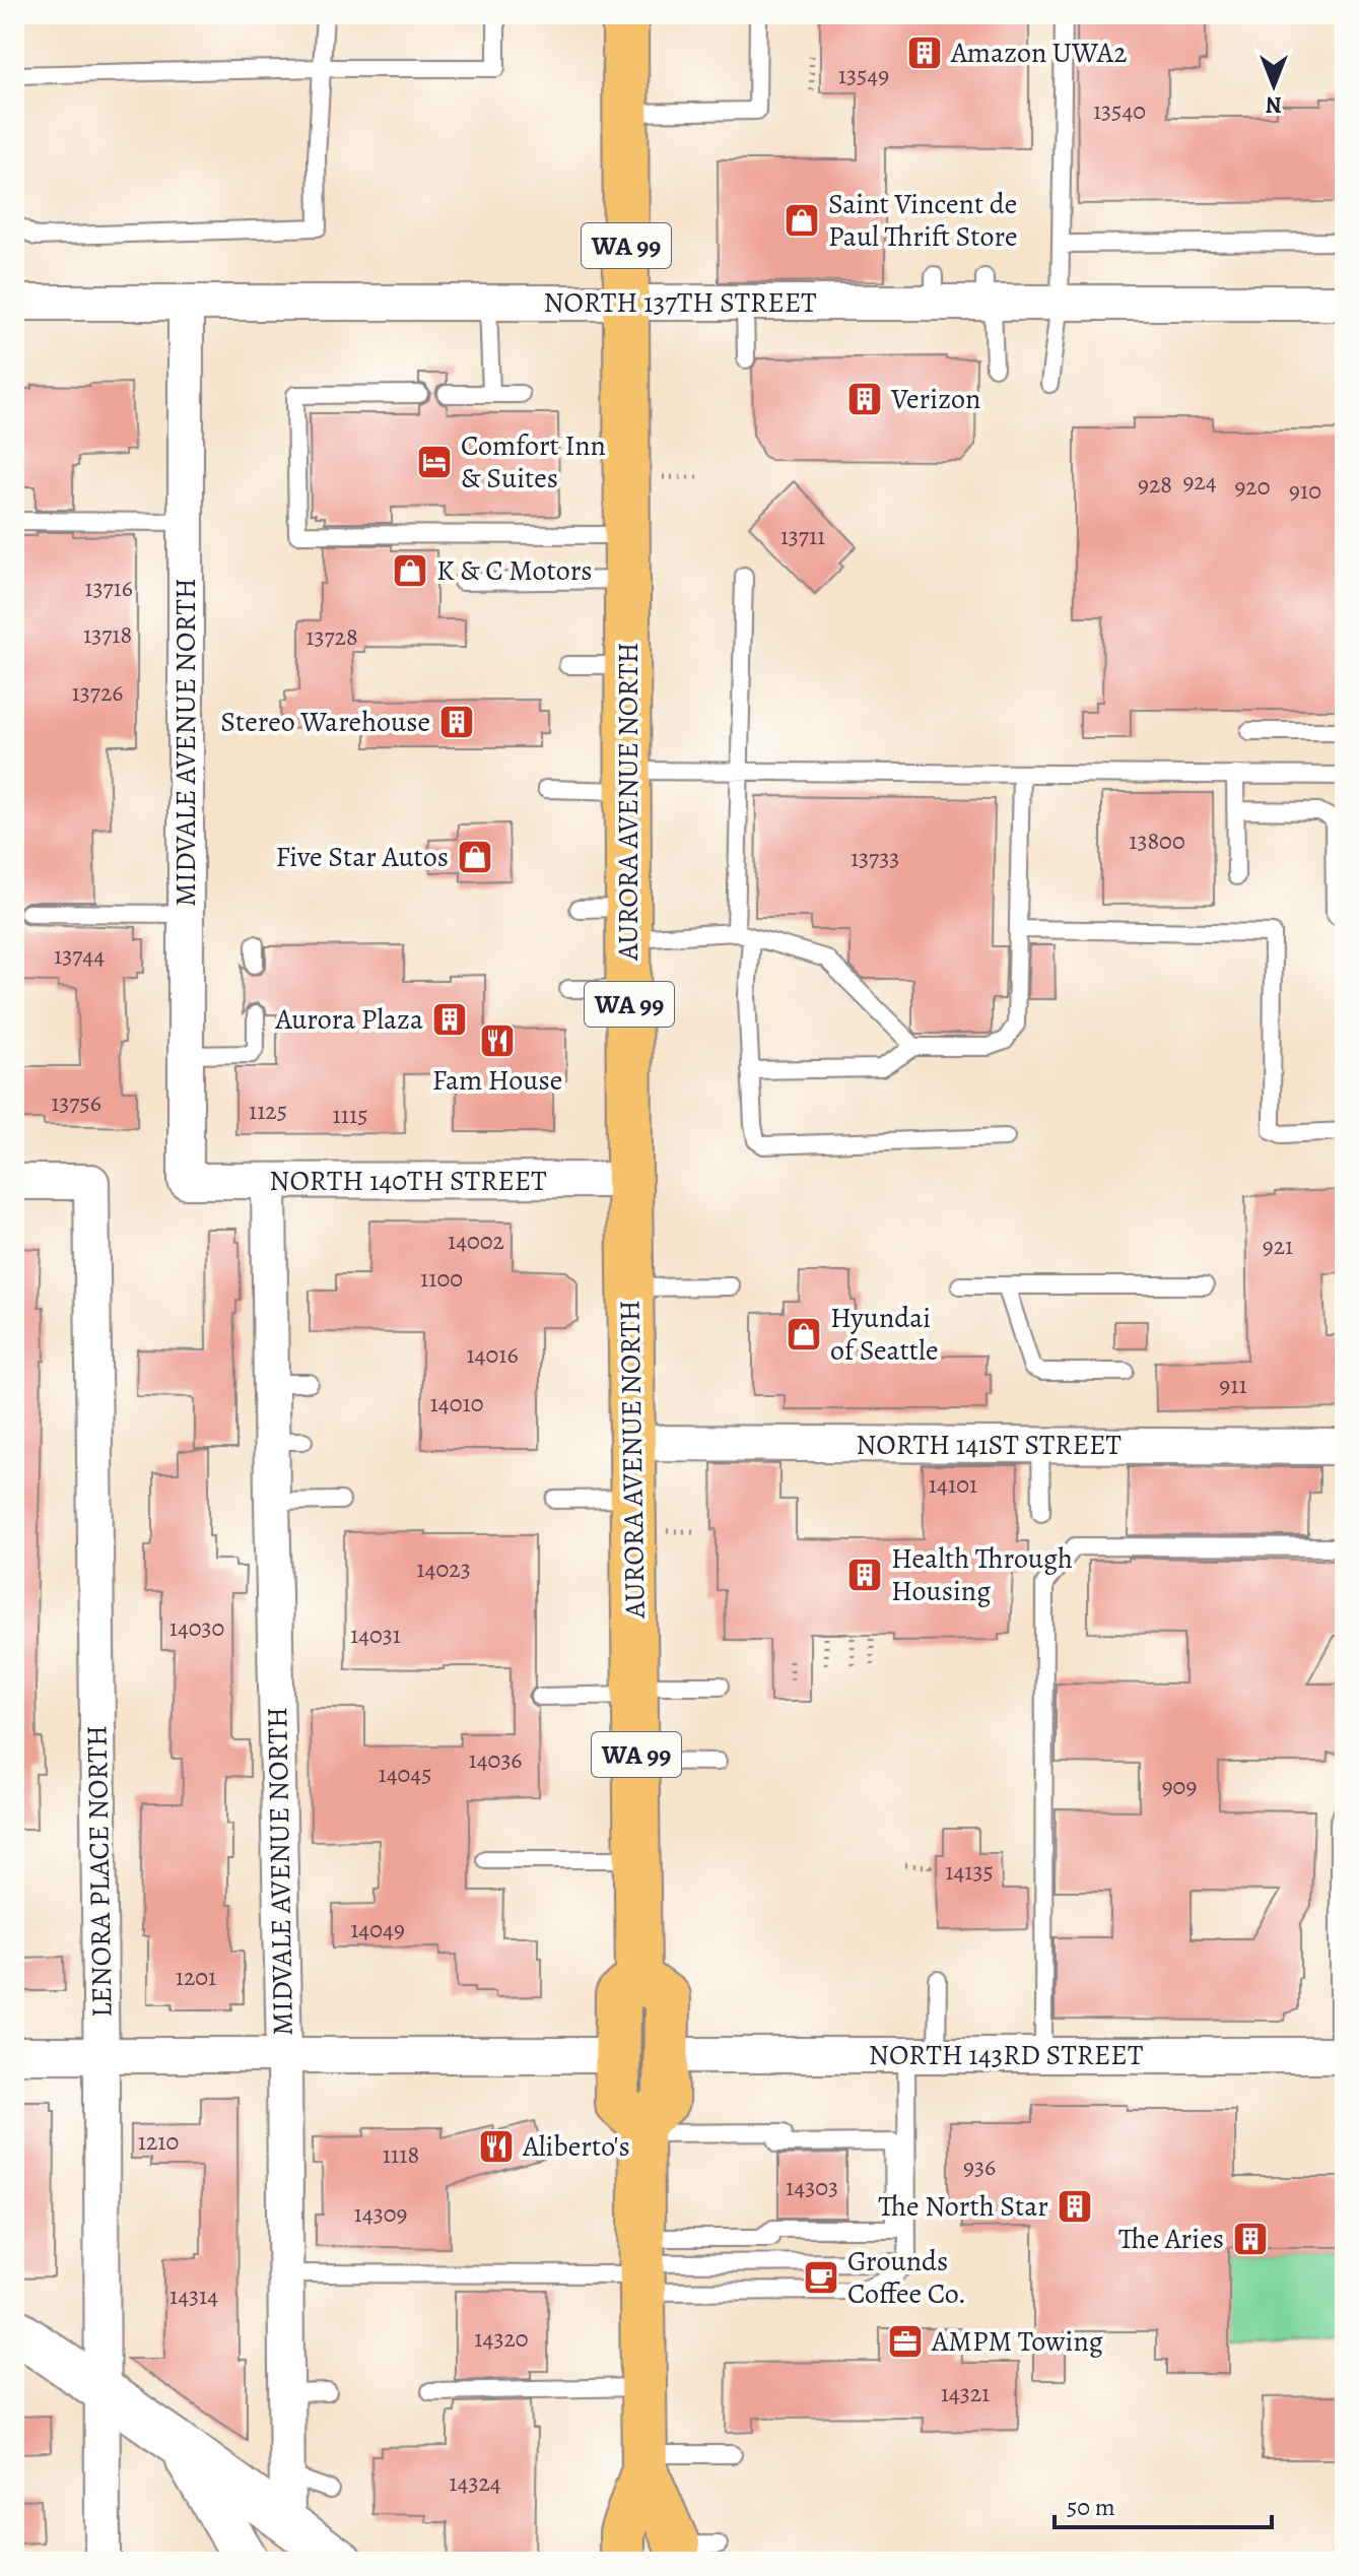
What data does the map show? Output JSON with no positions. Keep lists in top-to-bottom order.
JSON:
{
  "streets": {
    "highway": ["WA 99", "AURORA AVENUE NORTH"],
    "street": [
      "NORTH 137TH STREET",
      "MIDVALE AVENUE NORTH",
      "NORTH 140TH STREET",
      "NORTH 141ST STREET",
      "LENORA PLACE NORTH",
      "NORTH 143RD STREET"
    ]
  },
  "crossings": [
    ["NORTH 137TH STREET", "MIDVALE AVENUE NORTH"],
    ["NORTH 137TH STREET", "AURORA AVENUE NORTH"],
    ["MIDVALE AVENUE NORTH", "NORTH 140TH STREET"],
    ["AURORA AVENUE NORTH", "NORTH 140TH STREET"],
    ["AURORA AVENUE NORTH", "NORTH 141ST STREET"]
  ],
  "places": {
    "building": [
      "Amazon UWA2",
      "Verizon",
      "Stereo Warehouse",
      "Aurora Plaza",
      "Health Through Housing",
      "The North Star",
      "The Aries"
    ],
    "shop": [
      "Saint Vincent de Paul Thrift Store",
      "K & C Motors",
      "Five Star Autos",
      "Hyundai of Seattle"
    ],
    "hotel": ["Comfort Inn & Suites"],
    "restaurant": ["Fam House", "Aliberto's"],
    "cafe": ["Grounds Coffee Co."],
    "office": ["AMPM Towing"]
  },
  "house_numbers": [
    "13549",
    "13540",
    "924",
    "928",
    "920",
    "910",
    "13711",
    "13716",
    "13718",
    "13728",
    "13726",
    "13800",
    "13733",
    "13744",
    "13756",
    "1125",
    "1115",
    "14002",
    "921",
    "1100",
    "14016",
    "911",
    "14010",
    "14101",
    "14023",
    "14030",
    "14031",
    "14036",
    "14045",
    "909",
    "14135",
    "14049",
    "1201",
    "1210",
    "1118",
    "936",
    "14303",
    "14309",
    "14314",
    "14320",
    "14321",
    "14324"
  ],
  "scale_bar": "50 m",
  "north": "bottom"
}
